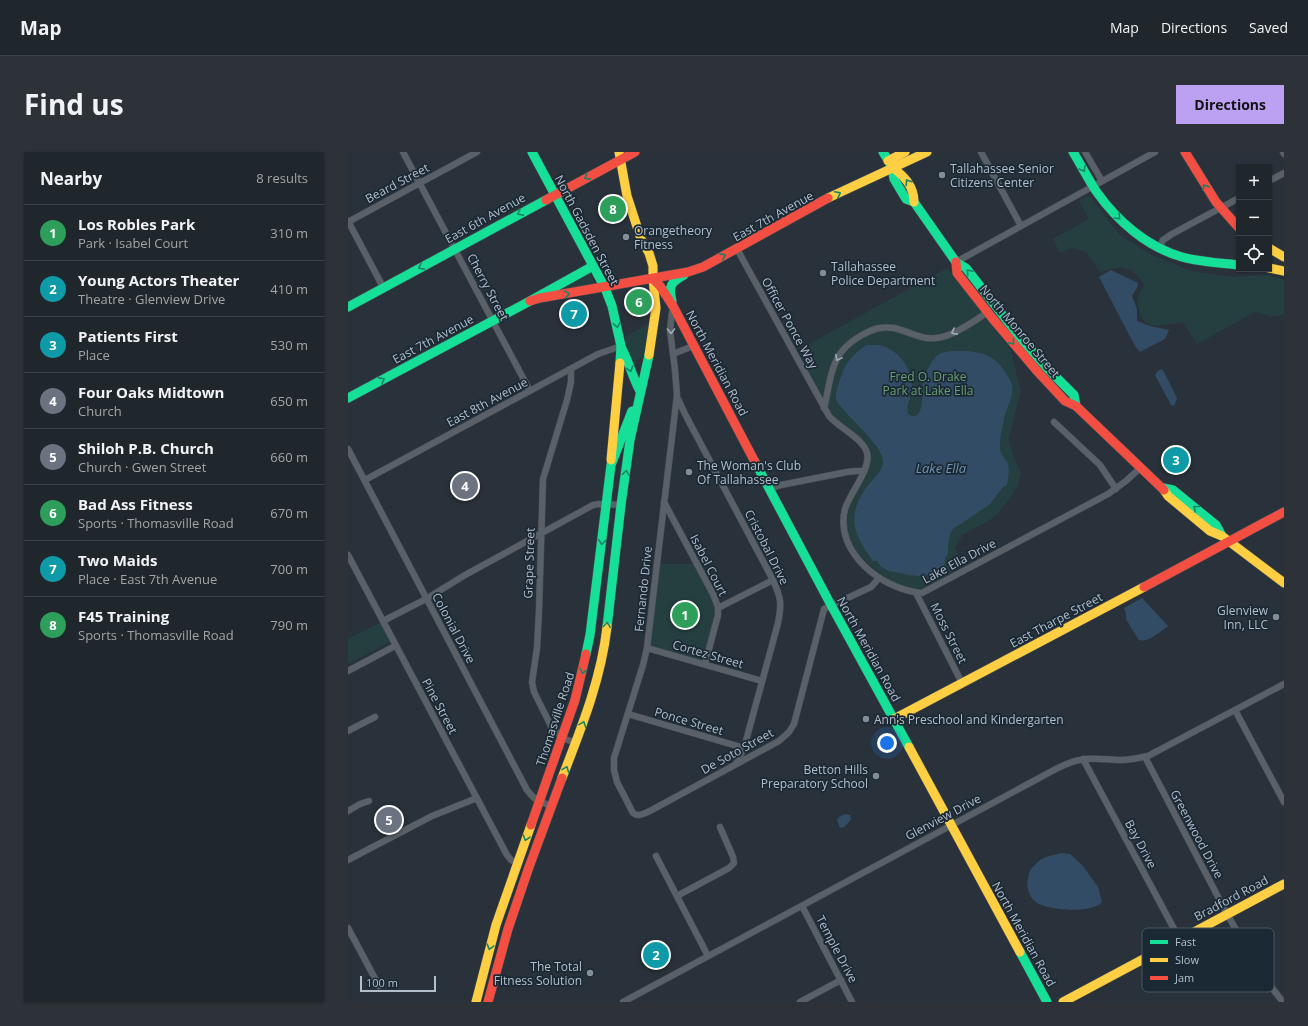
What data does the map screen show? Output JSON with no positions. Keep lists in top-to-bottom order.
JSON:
{
  "streets": {
    "main road": [
      "East 7th Avenue",
      "East 6th Avenue",
      "North Gadsden Street",
      "North Monroe Street",
      "North Meridian Road",
      "East Tharpe Street",
      "Thomasville Road",
      "Bradford Road"
    ],
    "street": [
      "Beard Street",
      "Cherry Street",
      "Officer Ponce Way",
      "East 8th Avenue",
      "Cristobal Drive",
      "Lake Ella Drive",
      "Grape Street",
      "Isabel Court",
      "Fernando Drive",
      "Colonial Drive",
      "Moss Street",
      "Cortez Street",
      "Pine Street",
      "Ponce Street",
      "De Soto Street",
      "Glenview Drive",
      "Greenwood Drive",
      "Bay Drive",
      "Temple Drive"
    ]
  },
  "crossings": [
    ["Beard Street", "Cherry Street"],
    ["East 7th Avenue", "North Gadsden Street"],
    ["East 7th Avenue", "Cherry Street"],
    ["East 7th Avenue", "Officer Ponce Way"],
    ["East 7th Avenue", "North Monroe Street"],
    ["East 7th Avenue", "North Meridian Road"],
    ["East 7th Avenue", "Thomasville Road"],
    ["East 6th Avenue", "North Gadsden Street"],
    ["East 6th Avenue", "Cherry Street"],
    ["East 6th Avenue", "Thomasville Road"],
    ["North Gadsden Street", "East 8th Avenue"],
    ["North Gadsden Street", "Thomasville Road"],
    ["Cherry Street", "East 8th Avenue"],
    ["Officer Ponce Way", "Lake Ella Drive"],
    ["North Monroe Street", "Lake Ella Drive"],
    ["North Monroe Street", "East Tharpe Street"],
    ["North Meridian Road", "Fernando Drive"],
    ["North Meridian Road", "East Tharpe Street"],
    ["North Meridian Road", "Thomasville Road"],
    ["North Meridian Road", "De Soto Street"],
    ["North Meridian Road", "Glenview Drive"],
    ["East 8th Avenue", "Grape Street"],
    ["East 8th Avenue", "Colonial Drive"],
    ["Cristobal Drive", "Fernando Drive"],
    ["Cristobal Drive", "Cortez Street"],
    ["Cristobal Drive", "Ponce Street"],
    ["Cristobal Drive", "De Soto Street"],
    ["Lake Ella Drive", "Moss Street"],
    ["Grape Street", "Thomasville Road"],
    ["Isabel Court", "Fernando Drive"],
    ["Isabel Court", "Cortez Street"],
    ["Fernando Drive", "Cortez Street"],
    ["Fernando Drive", "Ponce Street"],
    ["Fernando Drive", "De Soto Street"],
    ["East Tharpe Street", "Moss Street"],
    ["Colonial Drive", "Thomasville Road"],
    ["Pine Street", "Thomasville Road"],
    ["Glenview Drive", "Greenwood Drive"],
    ["Glenview Drive", "Bay Drive"],
    ["Glenview Drive", "Temple Drive"],
    ["Greenwood Drive", "Bradford Road"]
  ],
  "one_way": ["East 7th Avenue", "East 6th Avenue"],
  "water": ["Lake Ella"],
  "parks": ["Fred O. Drake Park at Lake Ella"],
  "places": [
    "Tallahassee Senior Citizens Center",
    "Orangetheory Fitness",
    "Tallahassee Police Department",
    "The Woman's Club Of Tallahassee",
    "Glenview Inn, LLC",
    "Ann's Preschool and Kindergarten",
    "Betton Hills Preparatory School",
    "The Total Fitness Solution"
  ],
  "legend": ["Fast", "Slow", "Jam"],
  "scale_bar": "100 m",
  "page": {
    "header": "Map",
    "nav": ["Map", "Directions", "Saved"],
    "title": "Find us",
    "buttons": "Directions",
    "heading": ["Nearby", "8 results"],
    "map_buttons": ["+", "−"],
    "pins": [
      "8",
      "6",
      "7",
      "3",
      "4",
      "1",
      "5",
      "2"
    ],
    "list": [
      {
        "mark": "1",
        "name": "Los Robles Park",
        "note": "Park · Isabel Court",
        "value": "310 m"
      },
      {
        "mark": "2",
        "name": "Young Actors Theater",
        "note": "Theatre · Glenview Drive",
        "value": "410 m"
      },
      {
        "mark": "3",
        "name": "Patients First",
        "note": "Place",
        "value": "530 m"
      },
      {
        "mark": "4",
        "name": "Four Oaks Midtown",
        "note": "Church",
        "value": "650 m"
      },
      {
        "mark": "5",
        "name": "Shiloh P.B. Church",
        "note": "Church · Gwen Street",
        "value": "660 m"
      },
      {
        "mark": "6",
        "name": "Bad Ass Fitness",
        "note": "Sports · Thomasville Road",
        "value": "670 m"
      },
      {
        "mark": "7",
        "name": "Two Maids",
        "note": "Place · East 7th Avenue",
        "value": "700 m"
      },
      {
        "mark": "8",
        "name": "F45 Training",
        "note": "Sports · Thomasville Road",
        "value": "790 m"
      }
    ],
    "scale": "100 m"
  }
}
